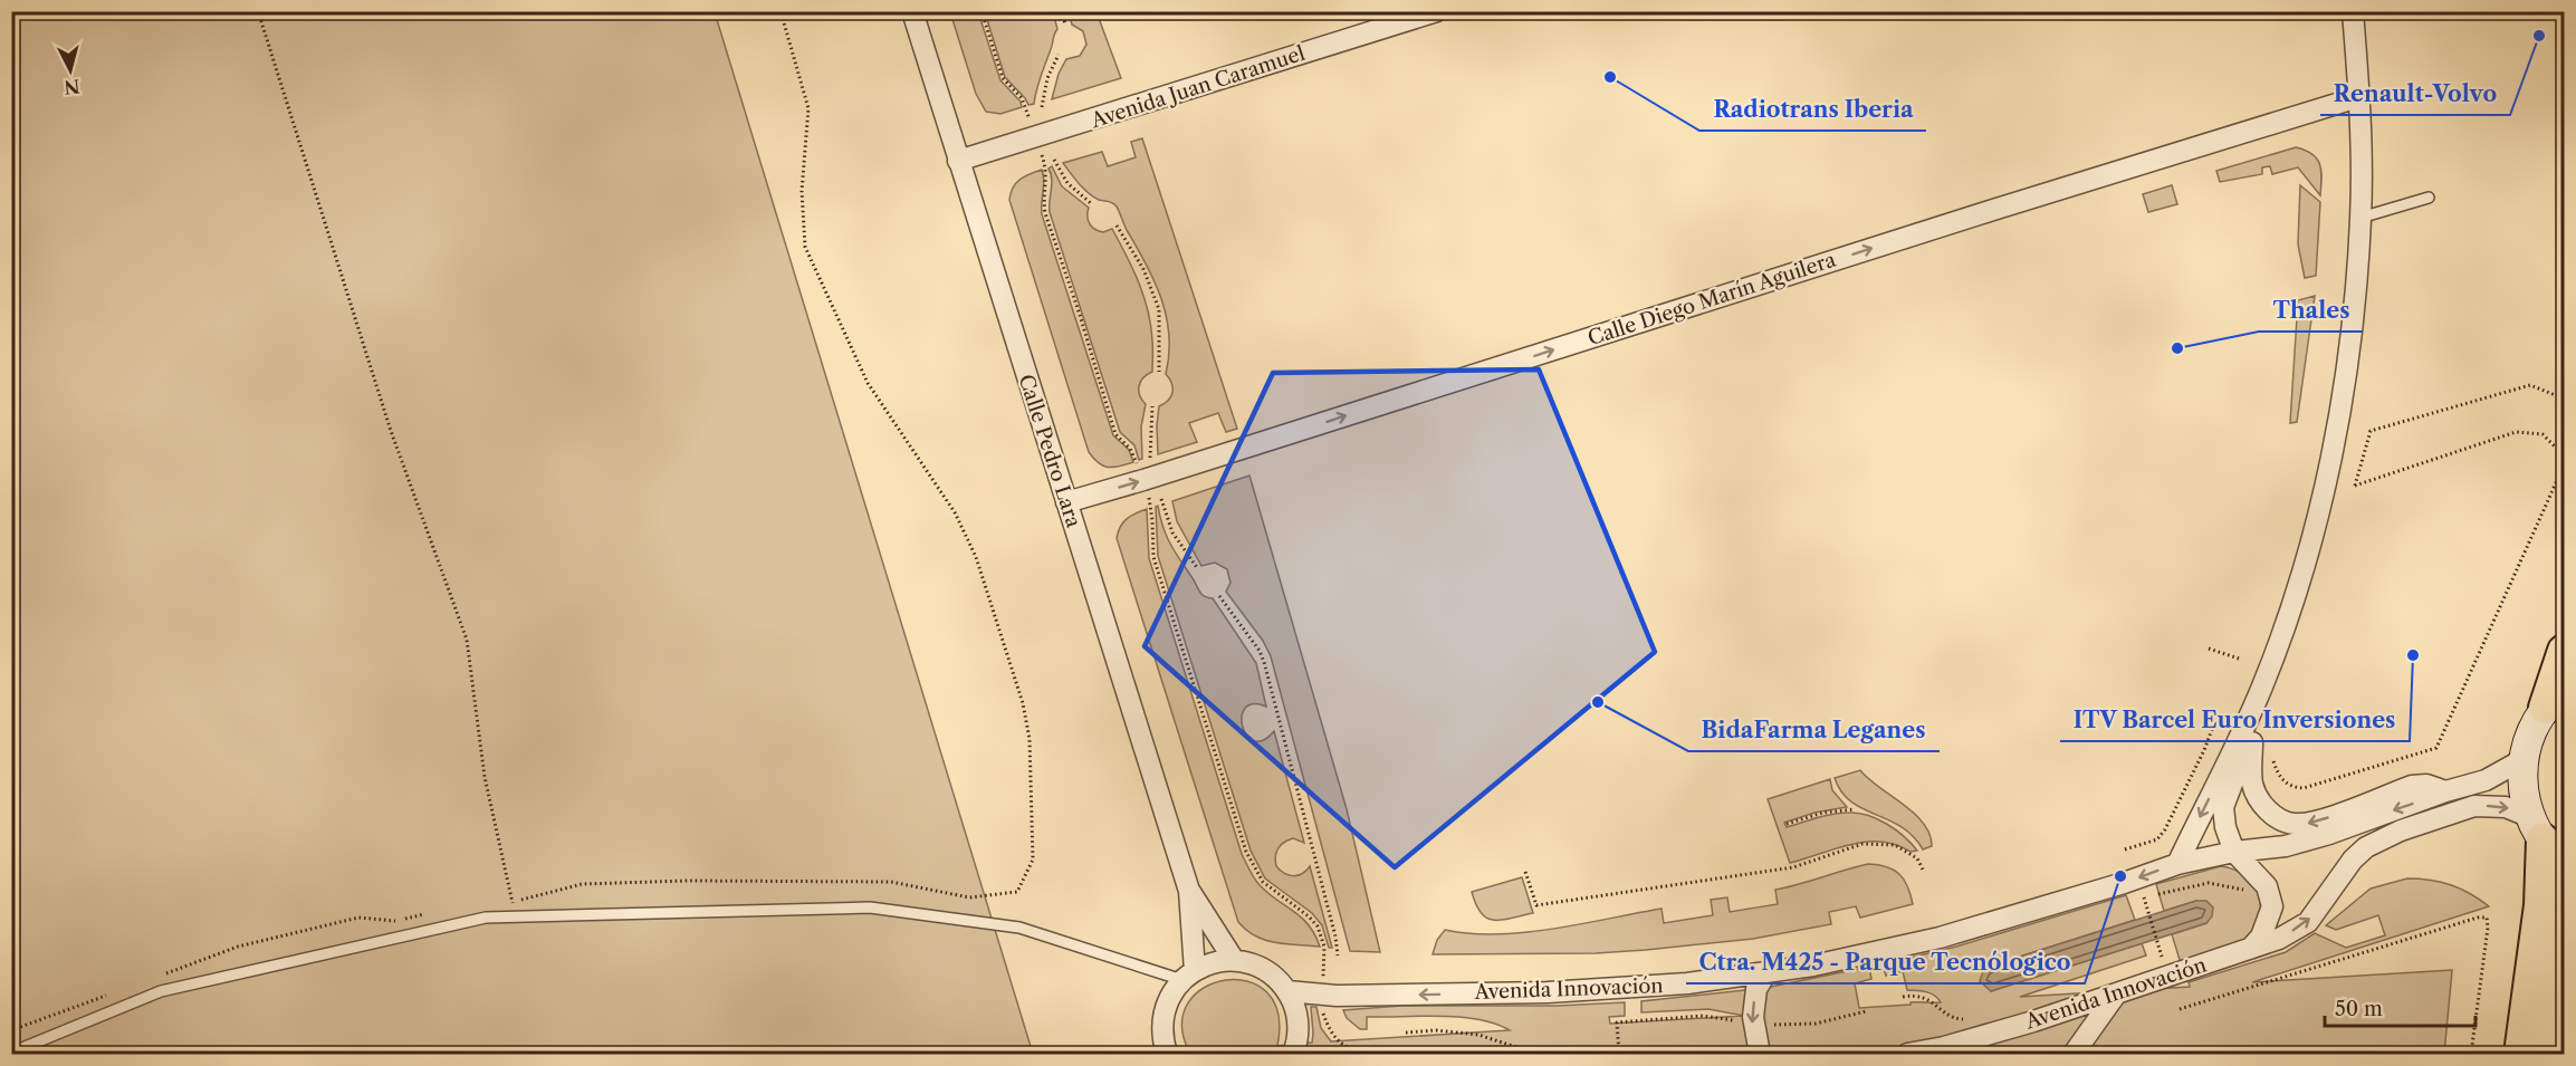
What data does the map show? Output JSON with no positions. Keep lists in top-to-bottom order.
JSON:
{
  "streets": {
    "street": [
      "Avenida Juan Caramuel",
      "Calle Diego Marín Aguilera",
      "Calle Pedro Lara",
      "Avenida Innovación"
    ]
  },
  "crossings": [
    ["Avenida Juan Caramuel", "Calle Pedro Lara"],
    ["Calle Diego Marín Aguilera", "Calle Pedro Lara"]
  ],
  "one_way": ["Calle Diego Marín Aguilera"],
  "places": [
    "Renault-Volvo",
    "Radiotrans Iberia",
    "Thales",
    "ITV Barcel Euro Inversiones",
    "BidaFarma Leganes",
    "Ctra. M425 - Parque Tecnólogico"
  ],
  "scale_bar": "50 m",
  "north": "bottom"
}
